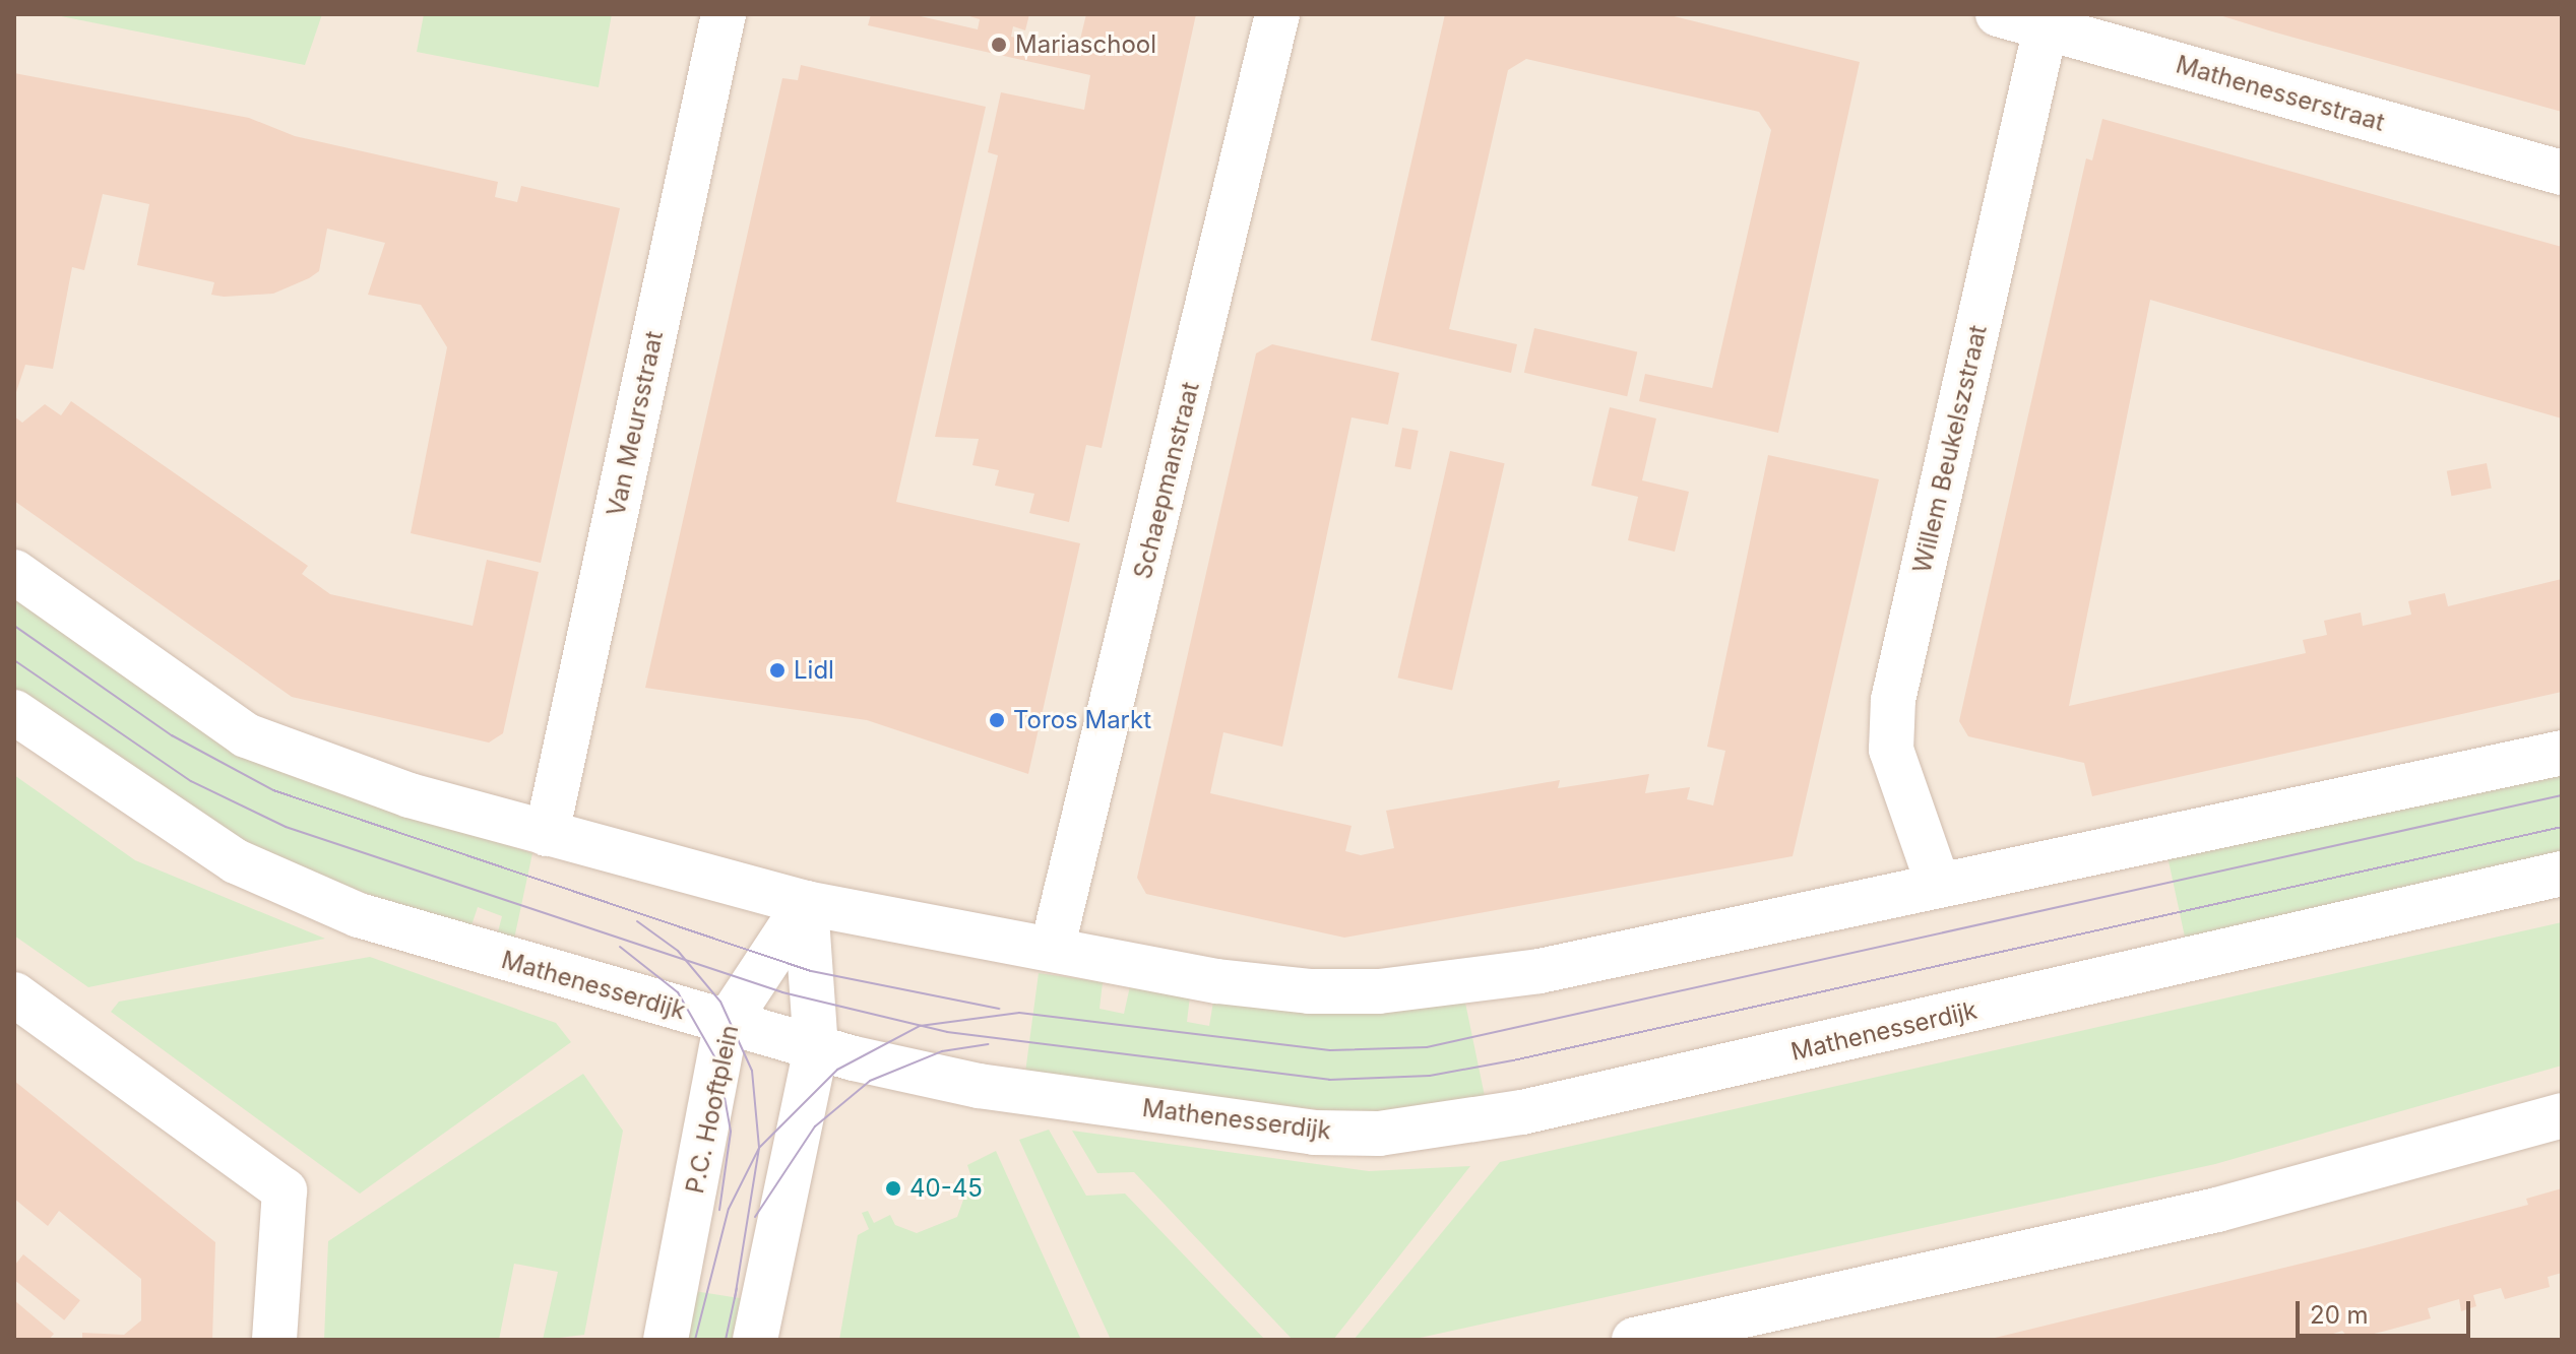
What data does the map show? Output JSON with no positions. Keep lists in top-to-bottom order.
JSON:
{
  "streets": {
    "street": [
      "Mathenesserstraat",
      "Van Meursstraat",
      "Willem Beukelszstraat",
      "Schaepmanstraat",
      "Mathenesserdijk",
      "P.C. Hooftplein"
    ]
  },
  "crossings": [
    ["Mathenesserstraat", "Willem Beukelszstraat"],
    ["Mathenesserdijk", "P.C. Hooftplein"]
  ],
  "places": [
    "Mariaschool",
    "Lidl",
    "Toros Markt",
    "40-45"
  ],
  "scale_bar": "20 m"
}
